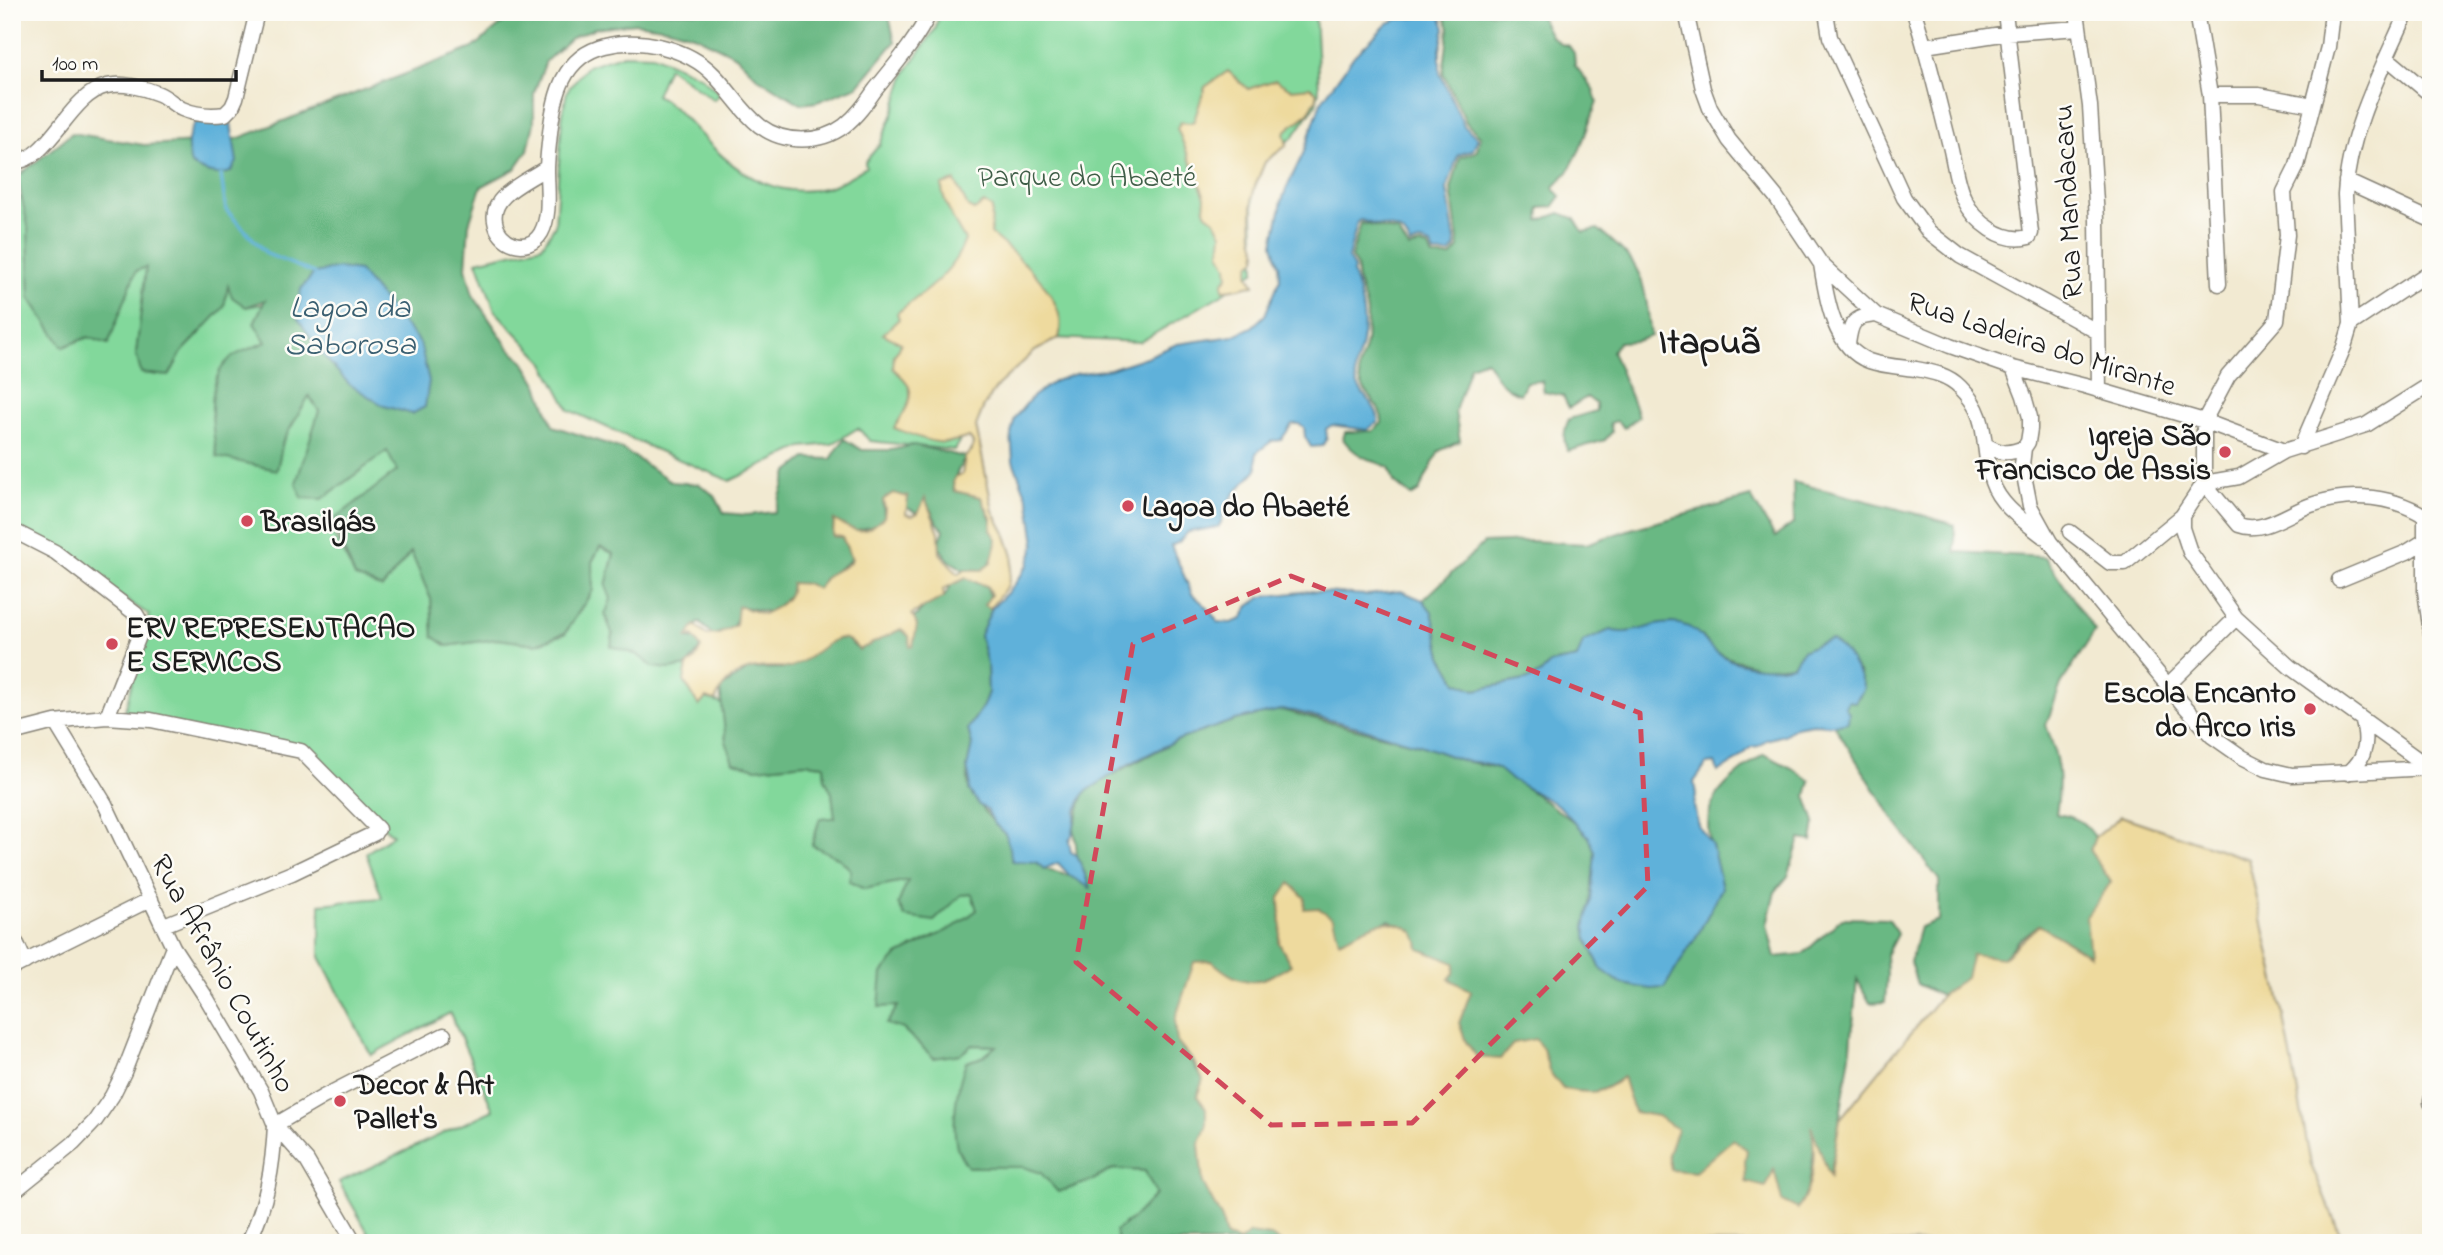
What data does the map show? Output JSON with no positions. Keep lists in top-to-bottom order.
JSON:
{
  "streets": {
    "street": ["Rua Mandacaru", "Rua Ladeira do Mirante", "Rua Afrânio Coutinho"]
  },
  "crossings": [
    ["Rua Mandacaru", "Rua Ladeira do Mirante"]
  ],
  "districts": ["Itapuã"],
  "water": ["Lagoa da Saborosa"],
  "parks": ["Parque do Abaeté"],
  "places": [
    "Igreja São Francisco de Assis",
    "Lagoa do Abaeté",
    "Brasilgás",
    "ERV REPRESENTACAO E SERVICOS",
    "Escola Encanto do Arco Iris",
    "Decor & Art Pallet's"
  ],
  "scale_bar": "100 m"
}
